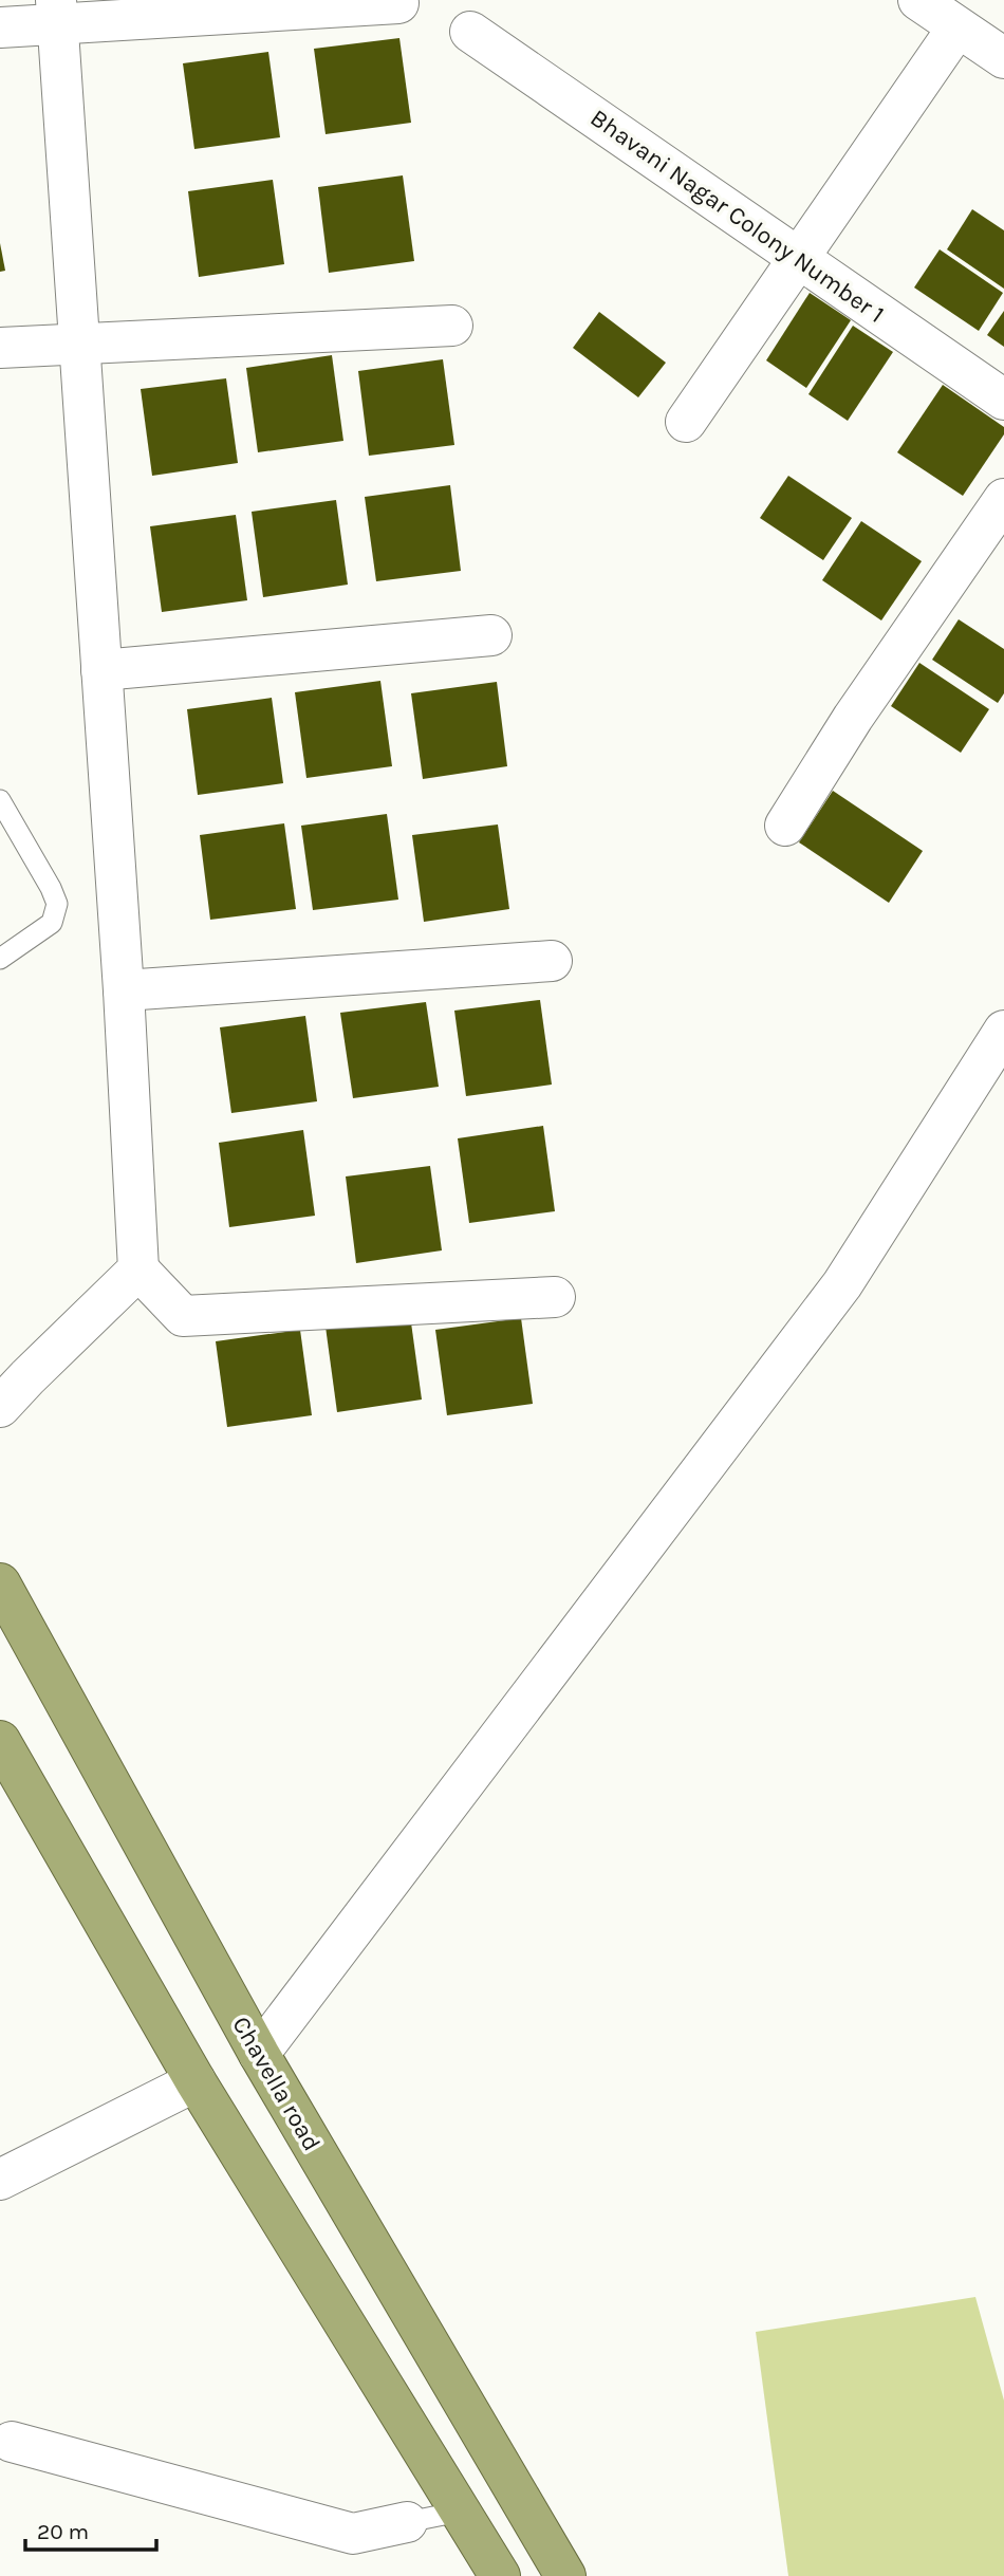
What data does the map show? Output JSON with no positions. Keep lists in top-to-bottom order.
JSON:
{
  "streets": {
    "highway": ["Chavella road"],
    "street": ["Bhavani Nagar Colony Number 1"]
  },
  "scale_bar": "20 m"
}
